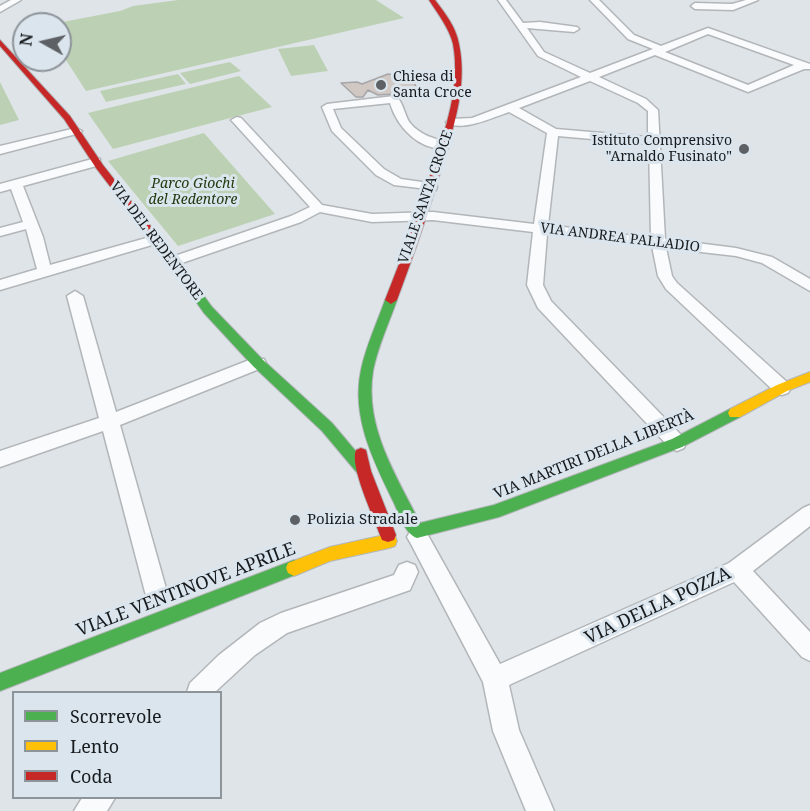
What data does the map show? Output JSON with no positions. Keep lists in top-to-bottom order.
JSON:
{
  "streets": {
    "street": [
      "VIALE SANTA CROCE",
      "VIA ANDREA PALLADIO",
      "VIA DEL REDENTORE",
      "VIA MARTIRI DELLA LIBERTÀ",
      "VIALE VENTINOVE APRILE",
      "VIA DELLA POZZA"
    ]
  },
  "crossings": [
    ["VIALE SANTA CROCE", "VIA ANDREA PALLADIO"],
    ["VIALE SANTA CROCE", "VIA DEL REDENTORE"],
    ["VIALE SANTA CROCE", "VIA MARTIRI DELLA LIBERTÀ"],
    ["VIALE SANTA CROCE", "VIALE VENTINOVE APRILE"],
    ["VIA MARTIRI DELLA LIBERTÀ", "VIALE VENTINOVE APRILE"]
  ],
  "parks": ["Parco Giochi del Redentore"],
  "places": ["Chiesa di Santa Croce", "Istituto Comprensivo \"Arnaldo Fusinato\"", "Polizia Stradale"],
  "legend": ["Scorrevole", "Lento", "Coda"],
  "north": "left"
}
